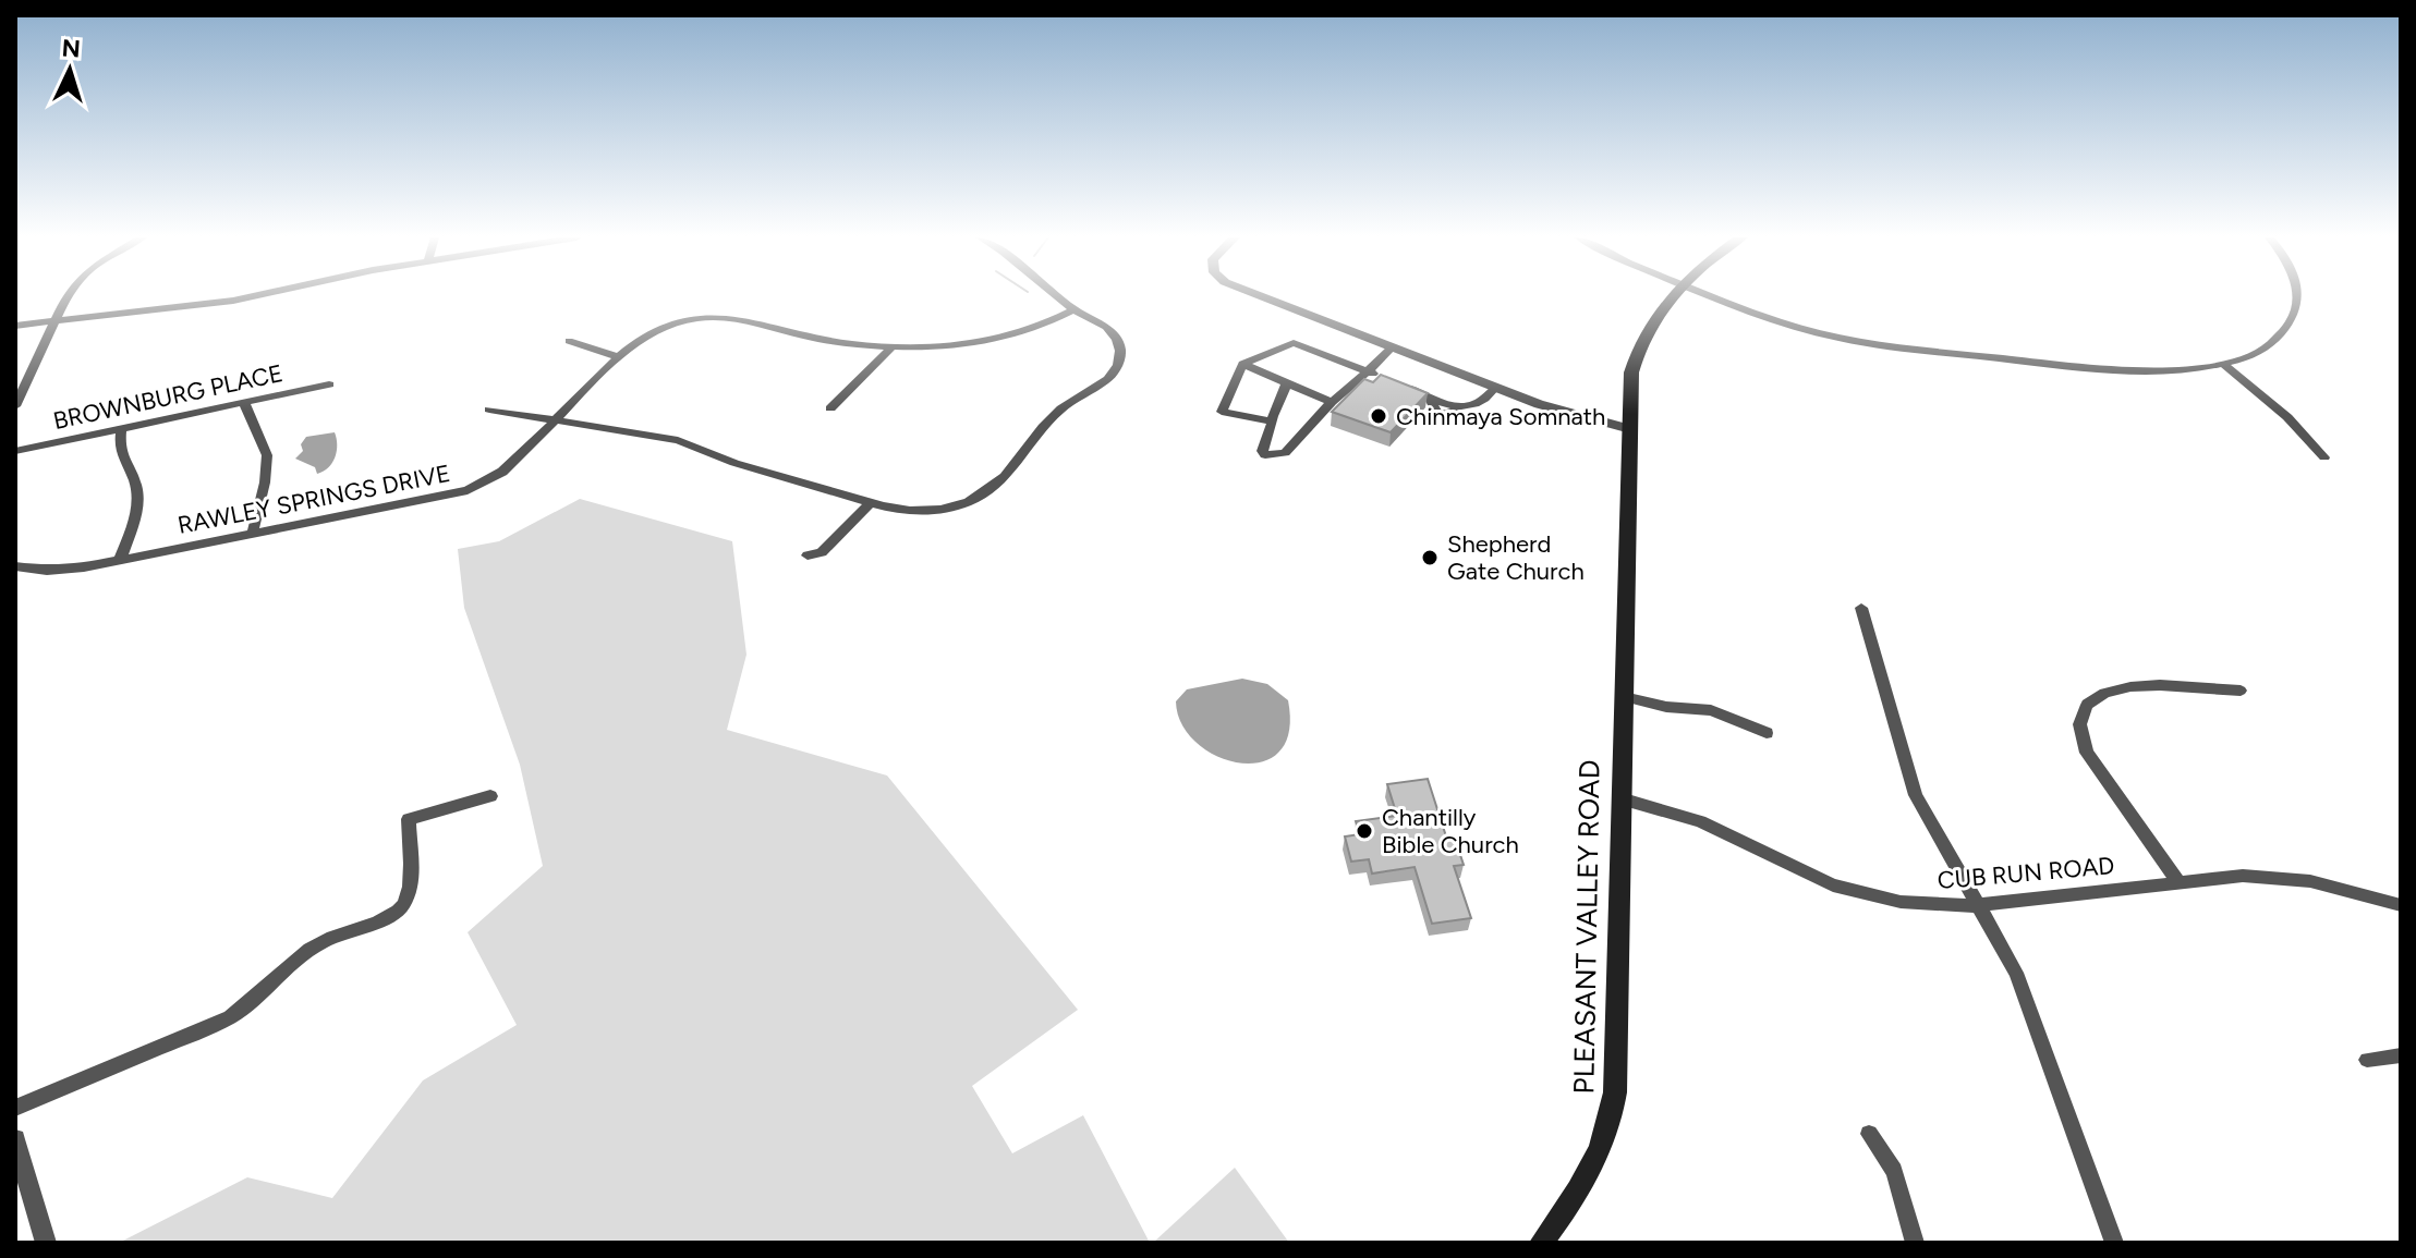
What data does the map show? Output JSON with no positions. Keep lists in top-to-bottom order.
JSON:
{
  "streets": {
    "main road": ["PLEASANT VALLEY ROAD"],
    "street": ["BROWNBURG PLACE", "RAWLEY SPRINGS DRIVE", "CUB RUN ROAD"]
  },
  "crossings": [
    ["CUB RUN ROAD", "PLEASANT VALLEY ROAD"]
  ],
  "places": ["Chinmaya Somnath", "Shepherd Gate Church", "Chantilly Bible Church"],
  "north": "top"
}
